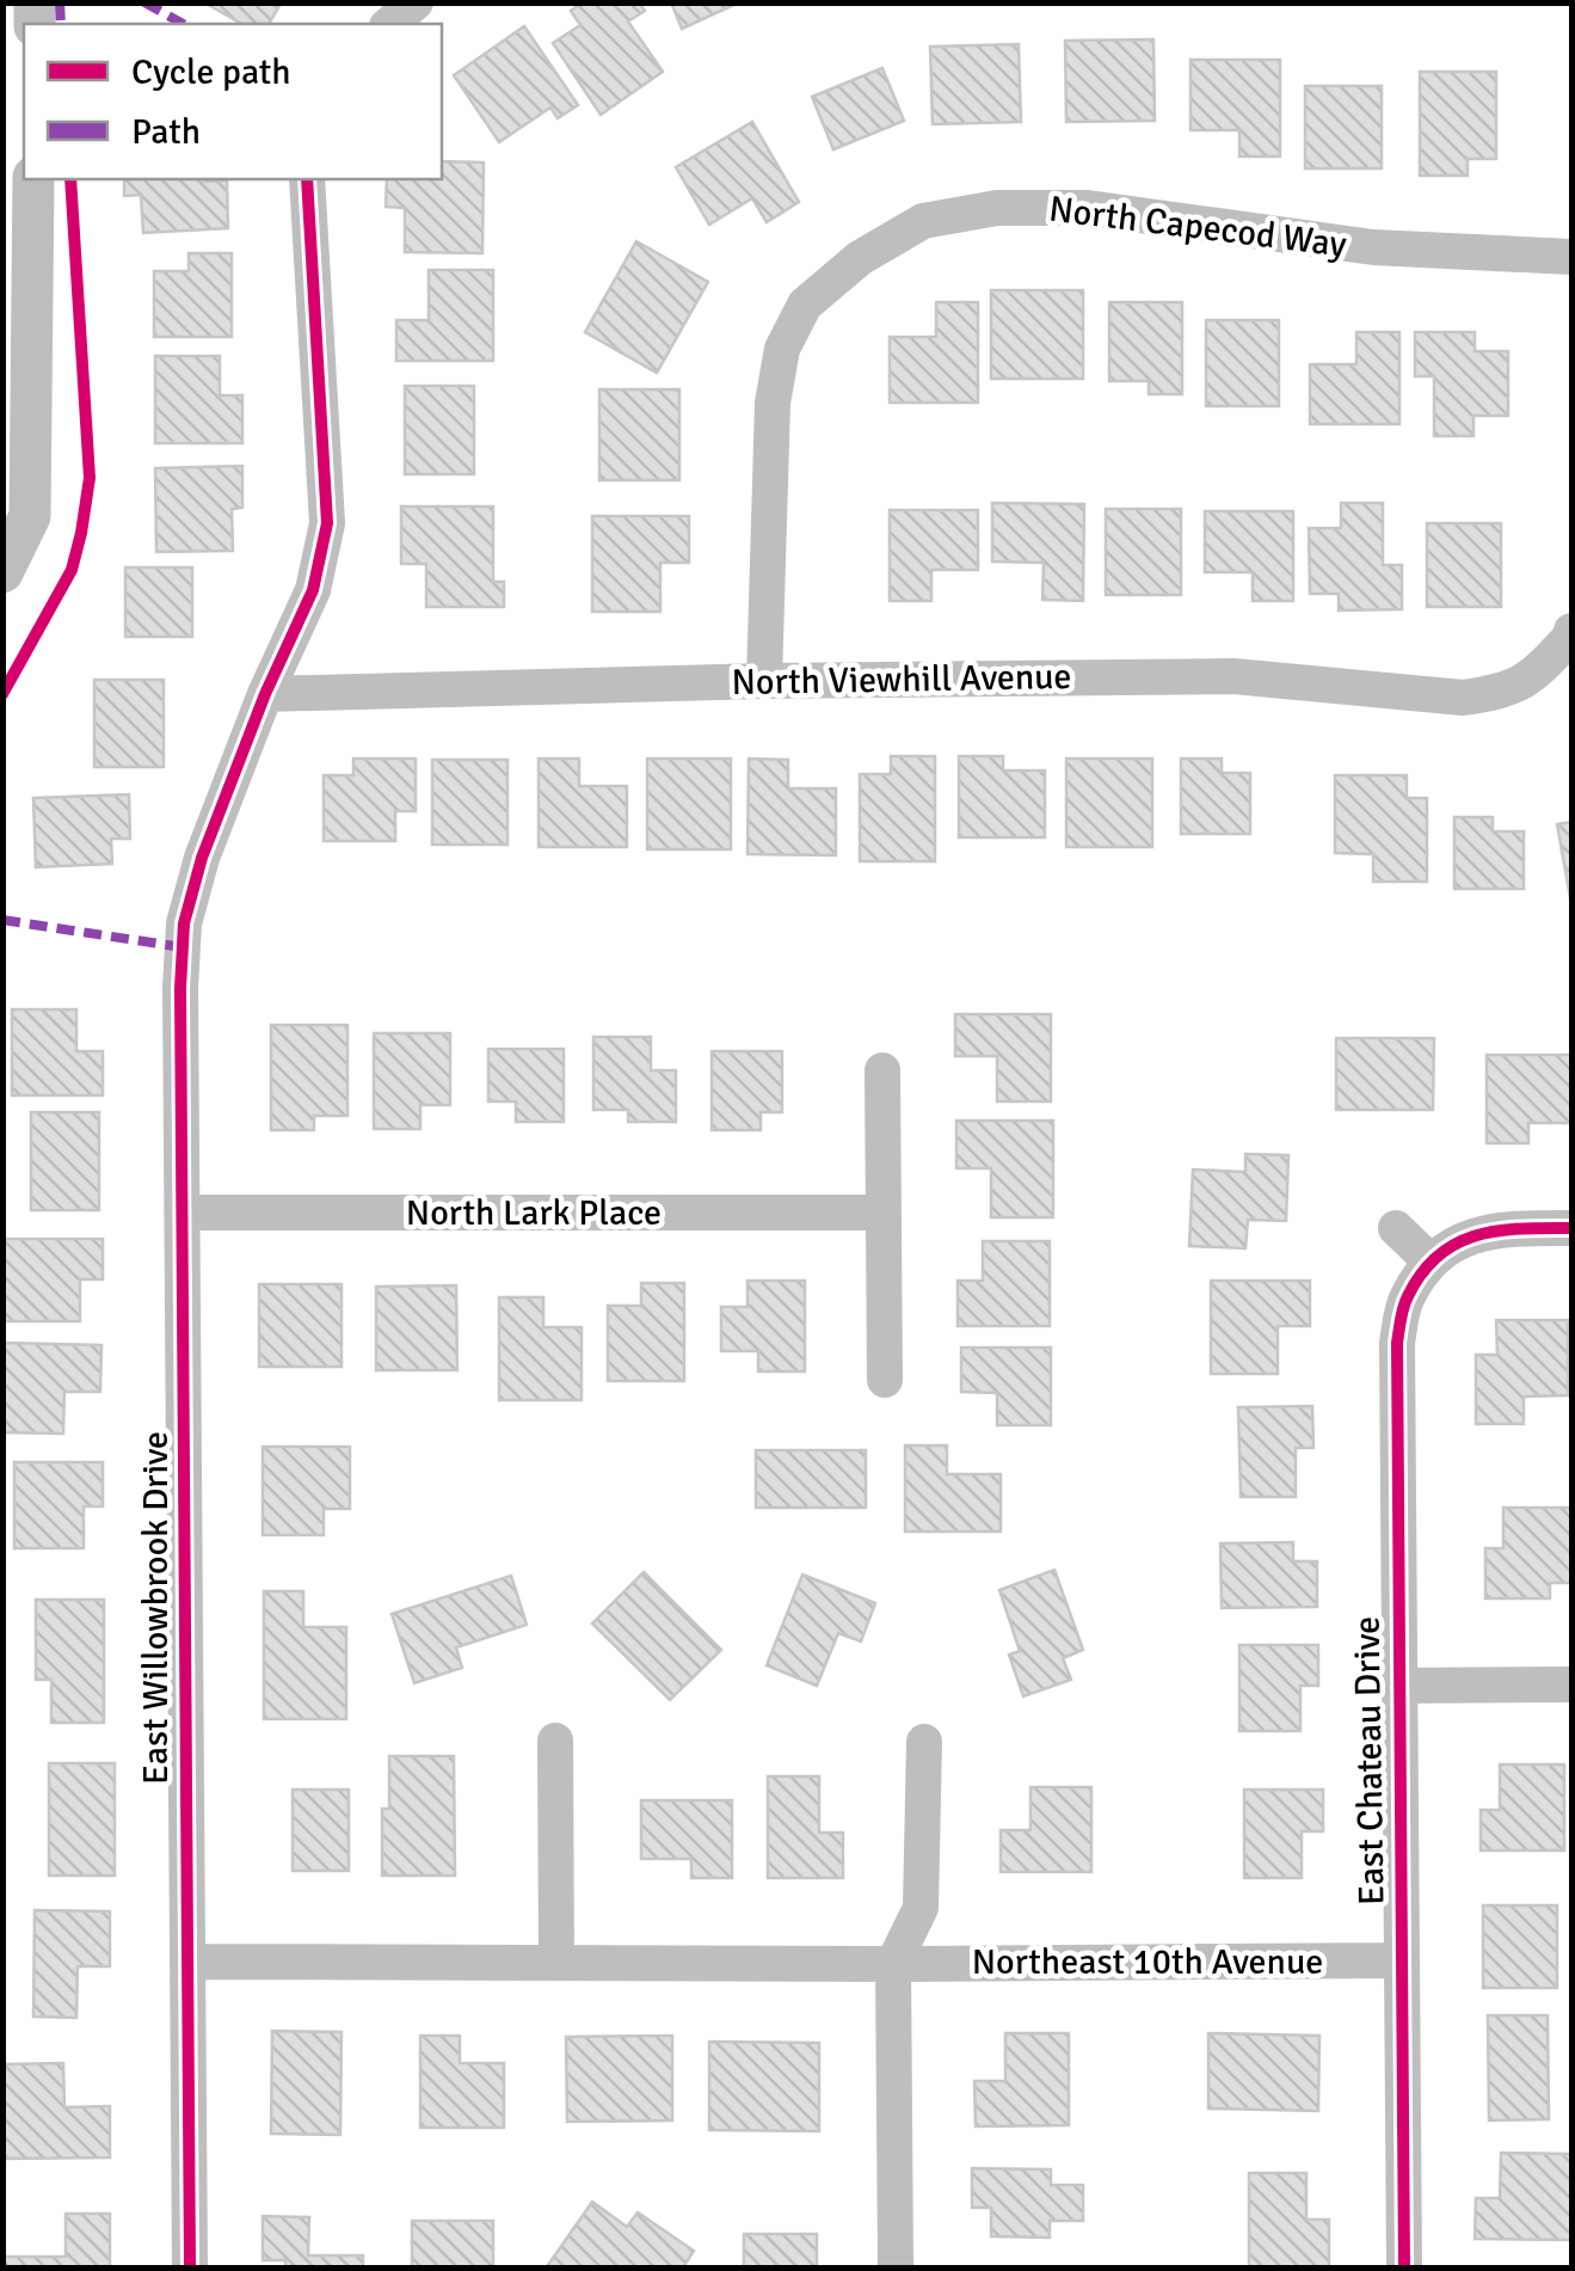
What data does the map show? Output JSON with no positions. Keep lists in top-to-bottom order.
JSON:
{
  "streets": {
    "street": [
      "North Capecod Way",
      "North Viewhill Avenue",
      "North Lark Place",
      "East Willowbrook Drive",
      "East Chateau Drive",
      "Northeast 10th Avenue"
    ]
  },
  "crossings": [
    ["North Capecod Way", "North Viewhill Avenue"],
    ["North Viewhill Avenue", "East Willowbrook Drive"],
    ["North Lark Place", "East Willowbrook Drive"],
    ["East Willowbrook Drive", "Northeast 10th Avenue"],
    ["East Chateau Drive", "Northeast 10th Avenue"]
  ],
  "legend": ["Cycle path", "Path"]
}
